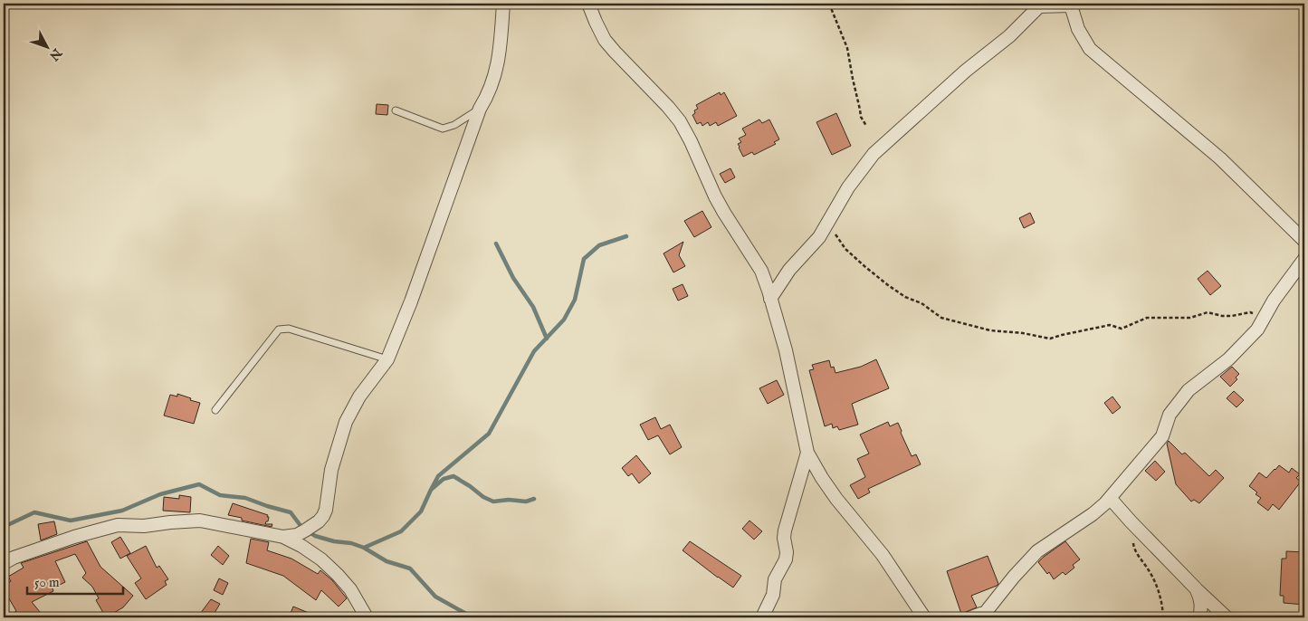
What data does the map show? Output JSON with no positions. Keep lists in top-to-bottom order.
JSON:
{
  "scale_bar": "50 m",
  "north": "bottom right"
}
